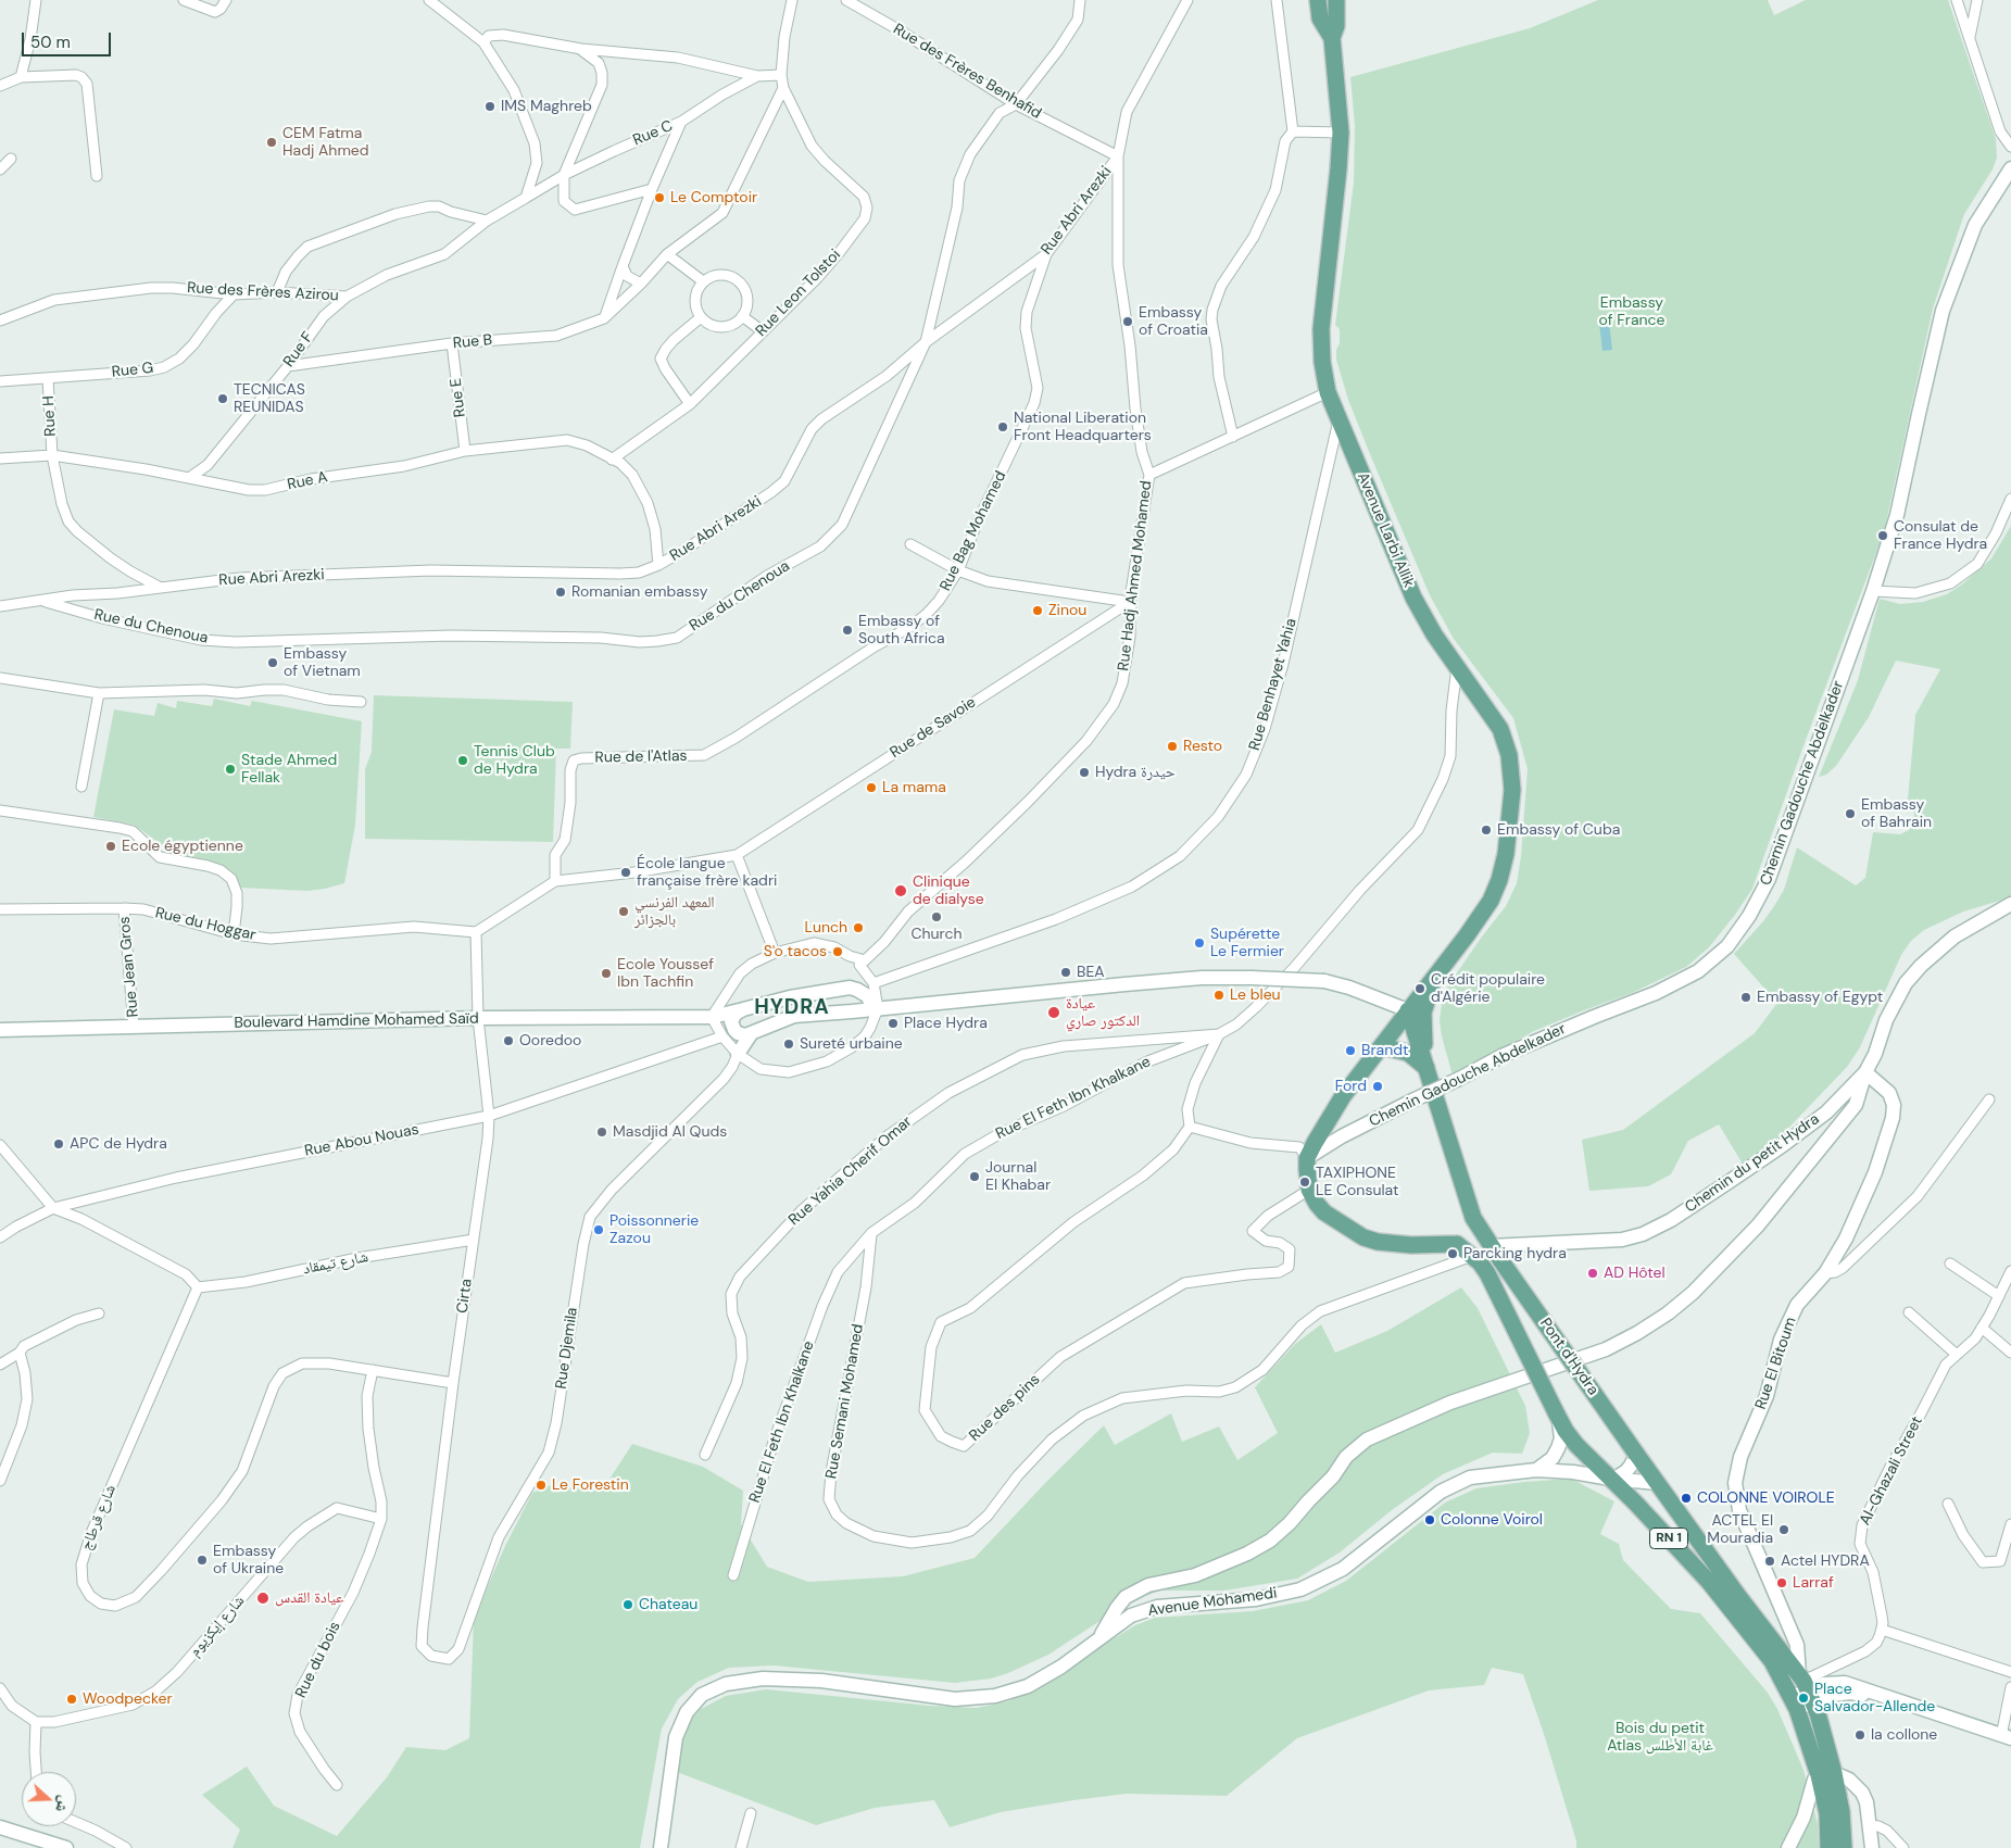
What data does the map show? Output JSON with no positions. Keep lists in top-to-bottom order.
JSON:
{
  "streets": {
    "main road": ["Avenue Larbi Allik", "Pont d'Hydra", "RN 1"],
    "street": [
      "Rue des Frères Benhafid",
      "Rue C",
      "Rue Abri Arezki",
      "Rue des Frères Azirou",
      "Rue Leon Tolstoi",
      "Rue B",
      "Rue F",
      "Rue G",
      "Rue E",
      "Rue H",
      "Rue A",
      "Rue Bag Mohamed",
      "Rue Hadj Ahmed Mohamed",
      "Rue du Chenoua",
      "Rue Benhayet Yahia",
      "Rue de Savoie",
      "Rue de l'Atlas",
      "Chemin Gadouche Abdelkader",
      "Rue du Hoggar",
      "Rue Jean Gros",
      "Boulevard Hamdine Mohamed Saïd",
      "Rue El Feth Ibn Khalkane",
      "Rue Abou Nouas",
      "Chemin du petit Hydra",
      "Rue Yahia Cherif Omar",
      "شارع تيمقاد",
      "Cirta",
      "Rue Djemila",
      "Rue El Bitoum",
      "Rue Semani Mohamed",
      "Rue des pins",
      "Al-Ghazali Street",
      "شارع قرطاج",
      "Avenue Mohamedi",
      "شارع إيكزيوم",
      "Rue du bois"
    ]
  },
  "crossings": [
    ["Rue des Frères Benhafid", "Rue Abri Arezki"],
    ["Rue des Frères Benhafid", "Rue Hadj Ahmed Mohamed"],
    ["Rue des Frères Benhafid", "Rue du Chenoua"],
    ["Rue C", "Rue des Frères Azirou"],
    ["Rue C", "Rue Leon Tolstoi"],
    ["Rue Abri Arezki", "Rue H"],
    ["Rue Abri Arezki", "Rue A"],
    ["Rue Abri Arezki", "Rue Bag Mohamed"],
    ["Rue Abri Arezki", "Rue Hadj Ahmed Mohamed"],
    ["Rue Abri Arezki", "Rue du Chenoua"],
    ["Rue des Frères Azirou", "Rue F"],
    ["Rue des Frères Azirou", "Rue G"],
    ["Rue Leon Tolstoi", "Rue B"],
    ["Rue Leon Tolstoi", "Rue A"],
    ["Rue B", "Rue F"],
    ["Rue B", "Rue E"],
    ["Rue F", "Rue A"],
    ["Rue G", "Rue H"],
    ["Rue E", "Rue A"],
    ["Rue H", "Rue A"],
    ["Avenue Larbi Allik", "Rue Benhayet Yahia"],
    ["Avenue Larbi Allik", "Rue El Feth Ibn Khalkane"],
    ["Rue Bag Mohamed", "Rue de l'Atlas"],
    ["Rue Hadj Ahmed Mohamed", "Rue de Savoie"],
    ["Rue du Hoggar", "Rue Jean Gros"],
    ["Rue du Hoggar", "Cirta"],
    ["Rue Jean Gros", "Boulevard Hamdine Mohamed Saïd"],
    ["Boulevard Hamdine Mohamed Saïd", "Cirta"],
    ["Rue El Feth Ibn Khalkane", "Rue Yahia Cherif Omar"],
    ["Rue El Feth Ibn Khalkane", "Rue Semani Mohamed"],
    ["Rue Abou Nouas", "Cirta"],
    ["Chemin du petit Hydra", "Pont d'Hydra"],
    ["Chemin du petit Hydra", "Rue El Bitoum"],
    ["شارع تيمقاد", "Cirta"],
    ["شارع تيمقاد", "شارع قرطاج"],
    ["Cirta", "Rue Djemila"],
    ["Cirta", "شارع قرطاج"],
    ["Pont d'Hydra", "RN 1"],
    ["Rue El Bitoum", "RN 1"],
    ["شارع قرطاج", "Rue du bois"],
    ["RN 1", "Avenue Mohamedi"],
    ["شارع إيكزيوم", "Rue du bois"]
  ],
  "districts": ["HYDRA"],
  "parks": ["Embassy of France", "Bois du petit Atlas غابة الأطلس"],
  "places": [
    "IMS Maghreb",
    "CEM Fatma Hadj Ahmed",
    "Le Comptoir",
    "Embassy of Croatia",
    "TECNICAS REUNIDAS",
    "National Liberation Front Headquarters",
    "Consulat de France Hydra",
    "Romanian embassy",
    "Zinou",
    "Embassy of South Africa",
    "Embassy of Vietnam",
    "Resto",
    "Tennis Club de Hydra",
    "Stade Ahmed Fellak",
    "Hydra حيدرة",
    "La mama",
    "Embassy of Bahrain",
    "Embassy of Cuba",
    "Ecole égyptienne",
    "École langue française frère kadri",
    "Clinique de dialyse",
    "المعهد الفرنسي بالجزائر",
    "Church",
    "Lunch",
    "Supérette Le Fermier",
    "S'o tacos",
    "BEA",
    "Ecole Youssef Ibn Tachfin",
    "Crédit populaire d'Algérie",
    "Le bleu",
    "Embassy of Egypt",
    "عيادة الدكتور صاري",
    "Place Hydra",
    "Ooredoo",
    "Sureté urbaine",
    "Brandt",
    "Ford",
    "Masdjid Al Quds",
    "APC de Hydra",
    "Journal El Khabar",
    "TAXIPHONE LE Consulat",
    "Poissonnerie Zazou",
    "Parcking hydra",
    "AD Hôtel",
    "Le Forestin",
    "COLONNE VOIROLE",
    "Colonne Voirol",
    "ACTEL El Mouradia",
    "Embassy of Ukraine",
    "Actel HYDRA",
    "Larraf",
    "عيادة القدس",
    "Chateau",
    "Place Salvador-Allende",
    "Woodpecker",
    "la collone"
  ],
  "scale_bar": "50 m",
  "north": "right"
}
